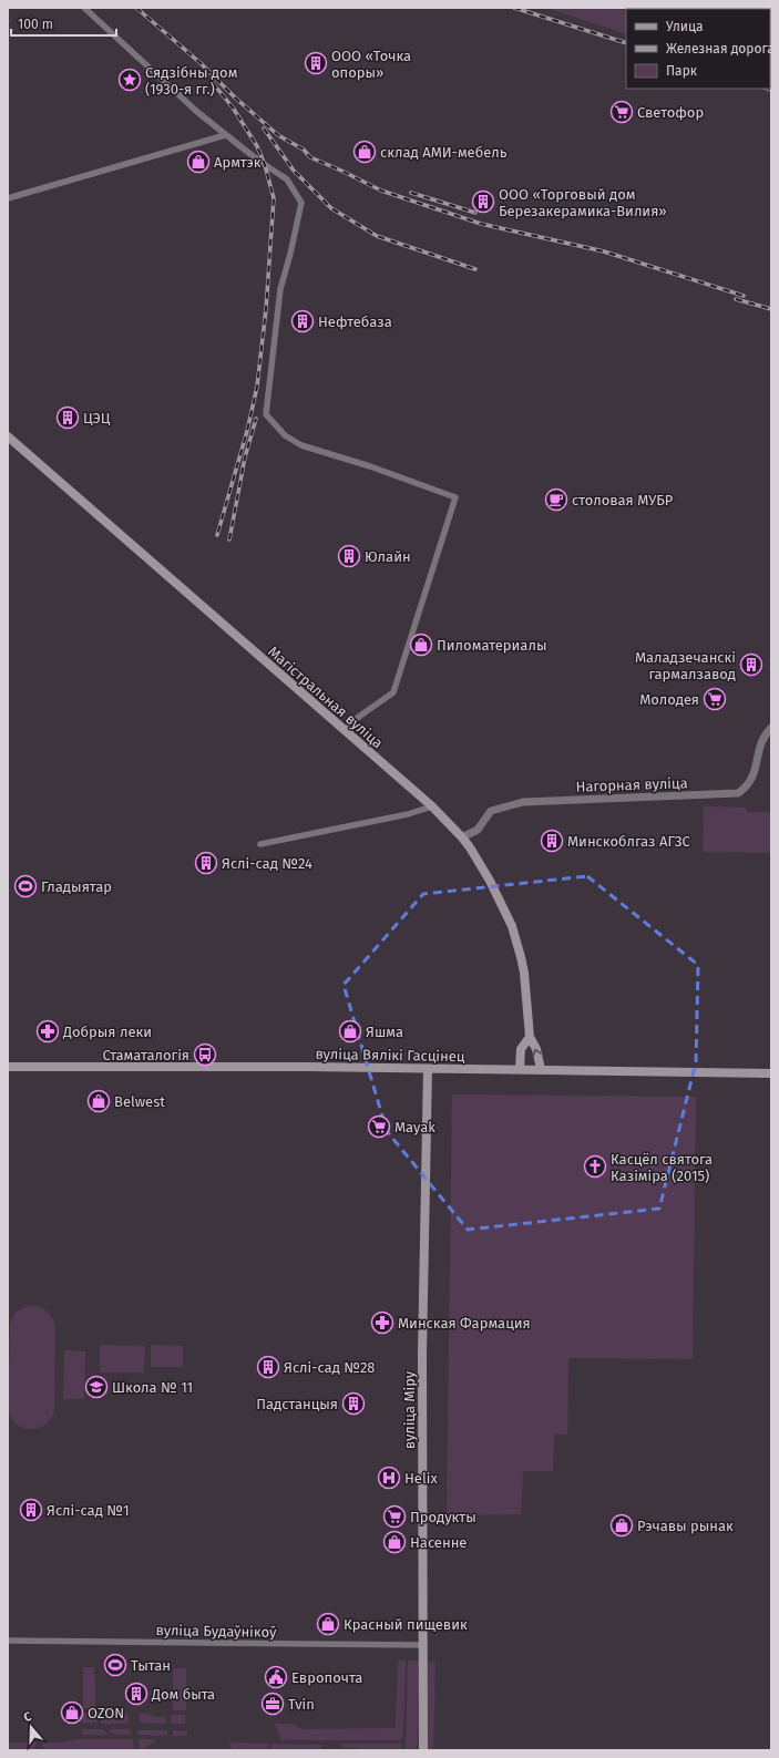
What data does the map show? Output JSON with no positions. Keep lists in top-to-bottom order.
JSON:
{
  "streets": {
    "main road": ["Магістральная вуліца", "вуліца Вялікі Гасцінец", "вуліца Міру"],
    "street": ["Нагорная вуліца", "вуліца Будаўнікоў"]
  },
  "crossings": [
    ["Магістральная вуліца", "Нагорная вуліца"],
    ["вуліца Вялікі Гасцінец", "вуліца Міру"],
    ["вуліца Міру", "вуліца Будаўнікоў"]
  ],
  "places": {
    "building": [
      "ООО «Точка опоры»",
      "ООО «Торговый дом Березакерамика-Вилия»",
      "Нефтебаза",
      "ЦЭЦ",
      "Юлайн",
      "Маладзечанскі гармалзавод",
      "Минскоблгаз АГЗС",
      "Яслі-сад №24",
      "Яслі-сад №28",
      "Падстанцыя",
      "Яслі-сад №1",
      "Дом быта"
    ],
    "place": ["Сядзібны дом (1930-я гг.)"],
    "supermarket": [
      "Светофор",
      "Молодея",
      "Mayak",
      "Продукты"
    ],
    "shop": [
      "склад АМИ-мебель",
      "Армтэк",
      "Пиломатериалы",
      "Яшма",
      "Belwest",
      "Рэчавы рынак",
      "Насенне",
      "Красный пищевик",
      "OZON"
    ],
    "cafe": ["столовая МУБР"],
    "sports": ["Гладыятар", "Тытан"],
    "pharmacy": ["Добрыя леки", "Минская Фармация"],
    "bus stop": ["Стаматалогія"],
    "church": ["Касцёл святога Казіміра (2015)"],
    "school or university": ["Школа № 11"],
    "hospital": ["Helix"],
    "public building": ["Европочта"],
    "office": ["Tvin"]
  },
  "legend": ["Улица", "Железная дорога", "Парк"],
  "scale_bar": "100 m",
  "north": "top"
}
